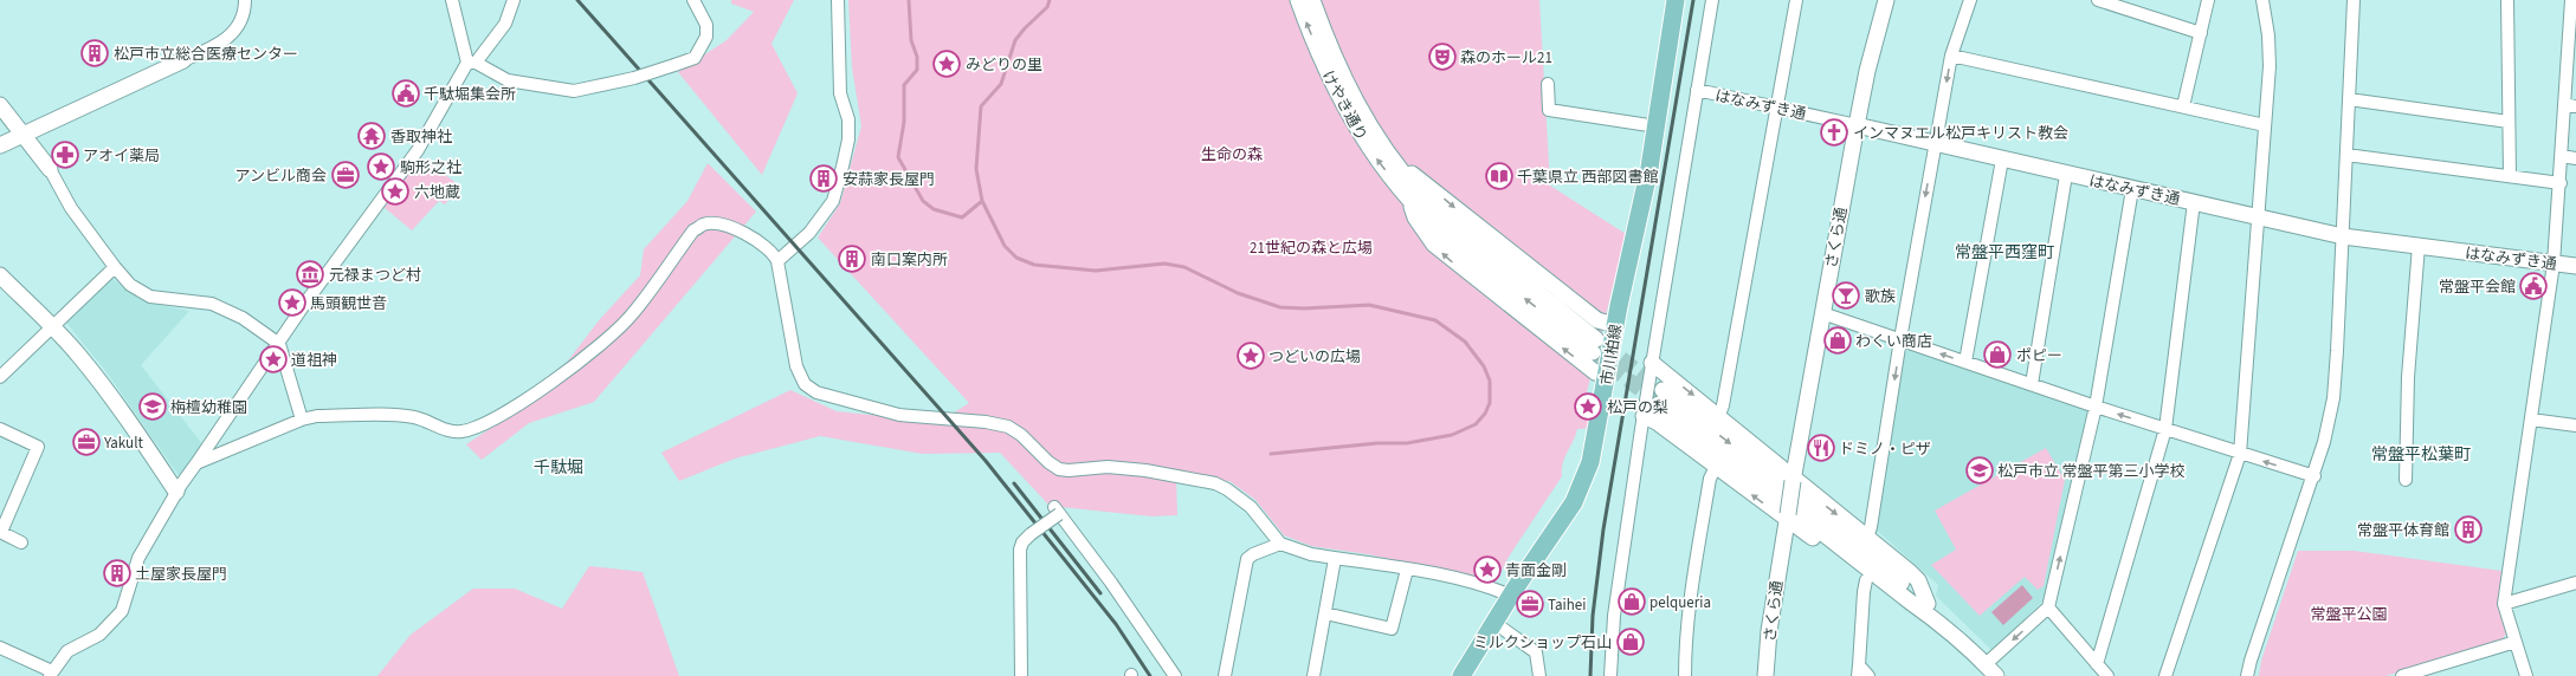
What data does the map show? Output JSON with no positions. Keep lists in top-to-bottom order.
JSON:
{
  "streets": {
    "main road": ["市川柏線"],
    "street": ["はなみずき通", "けやき通り", "さくら通"]
  },
  "crossings": [
    ["はなみずき通", "さくら通"]
  ],
  "districts": ["常盤平西窪町", "常盤平松葉町", "千駄堀"],
  "parks": ["生命の森", "21世紀の森と広場", "常盤平公園"],
  "places": {
    "building": [
      "松戸市立総合医療センター",
      "安蒜家長屋門",
      "南口案内所",
      "常盤平体育館",
      "土屋家長屋門"
    ],
    "theatre": ["森のホール21"],
    "place": [
      "みどりの里",
      "駒形之社",
      "六地蔵",
      "馬頭観世音",
      "つどいの広場",
      "道祖神",
      "松戸の梨",
      "青面金剛"
    ],
    "public building": ["千駄堀集会所", "常盤平会館"],
    "church": ["インマヌエル松戸キリスト教会"],
    "temple": ["香取神社"],
    "pharmacy": ["アオイ薬局"],
    "office": ["アンビル商会", "Yakult", "Taihei"],
    "library": ["千葉県立 西部図書館"],
    "museum": ["元禄まつど村"],
    "bar": ["歌族"],
    "shop": [
      "わくい商店",
      "ポピー",
      "pelqueria",
      "ミルクショップ石山"
    ],
    "school or university": ["栴檀幼稚園", "松戸市立 常盤平第三小学校"],
    "restaurant": ["ドミノ・ピザ"]
  }
}
